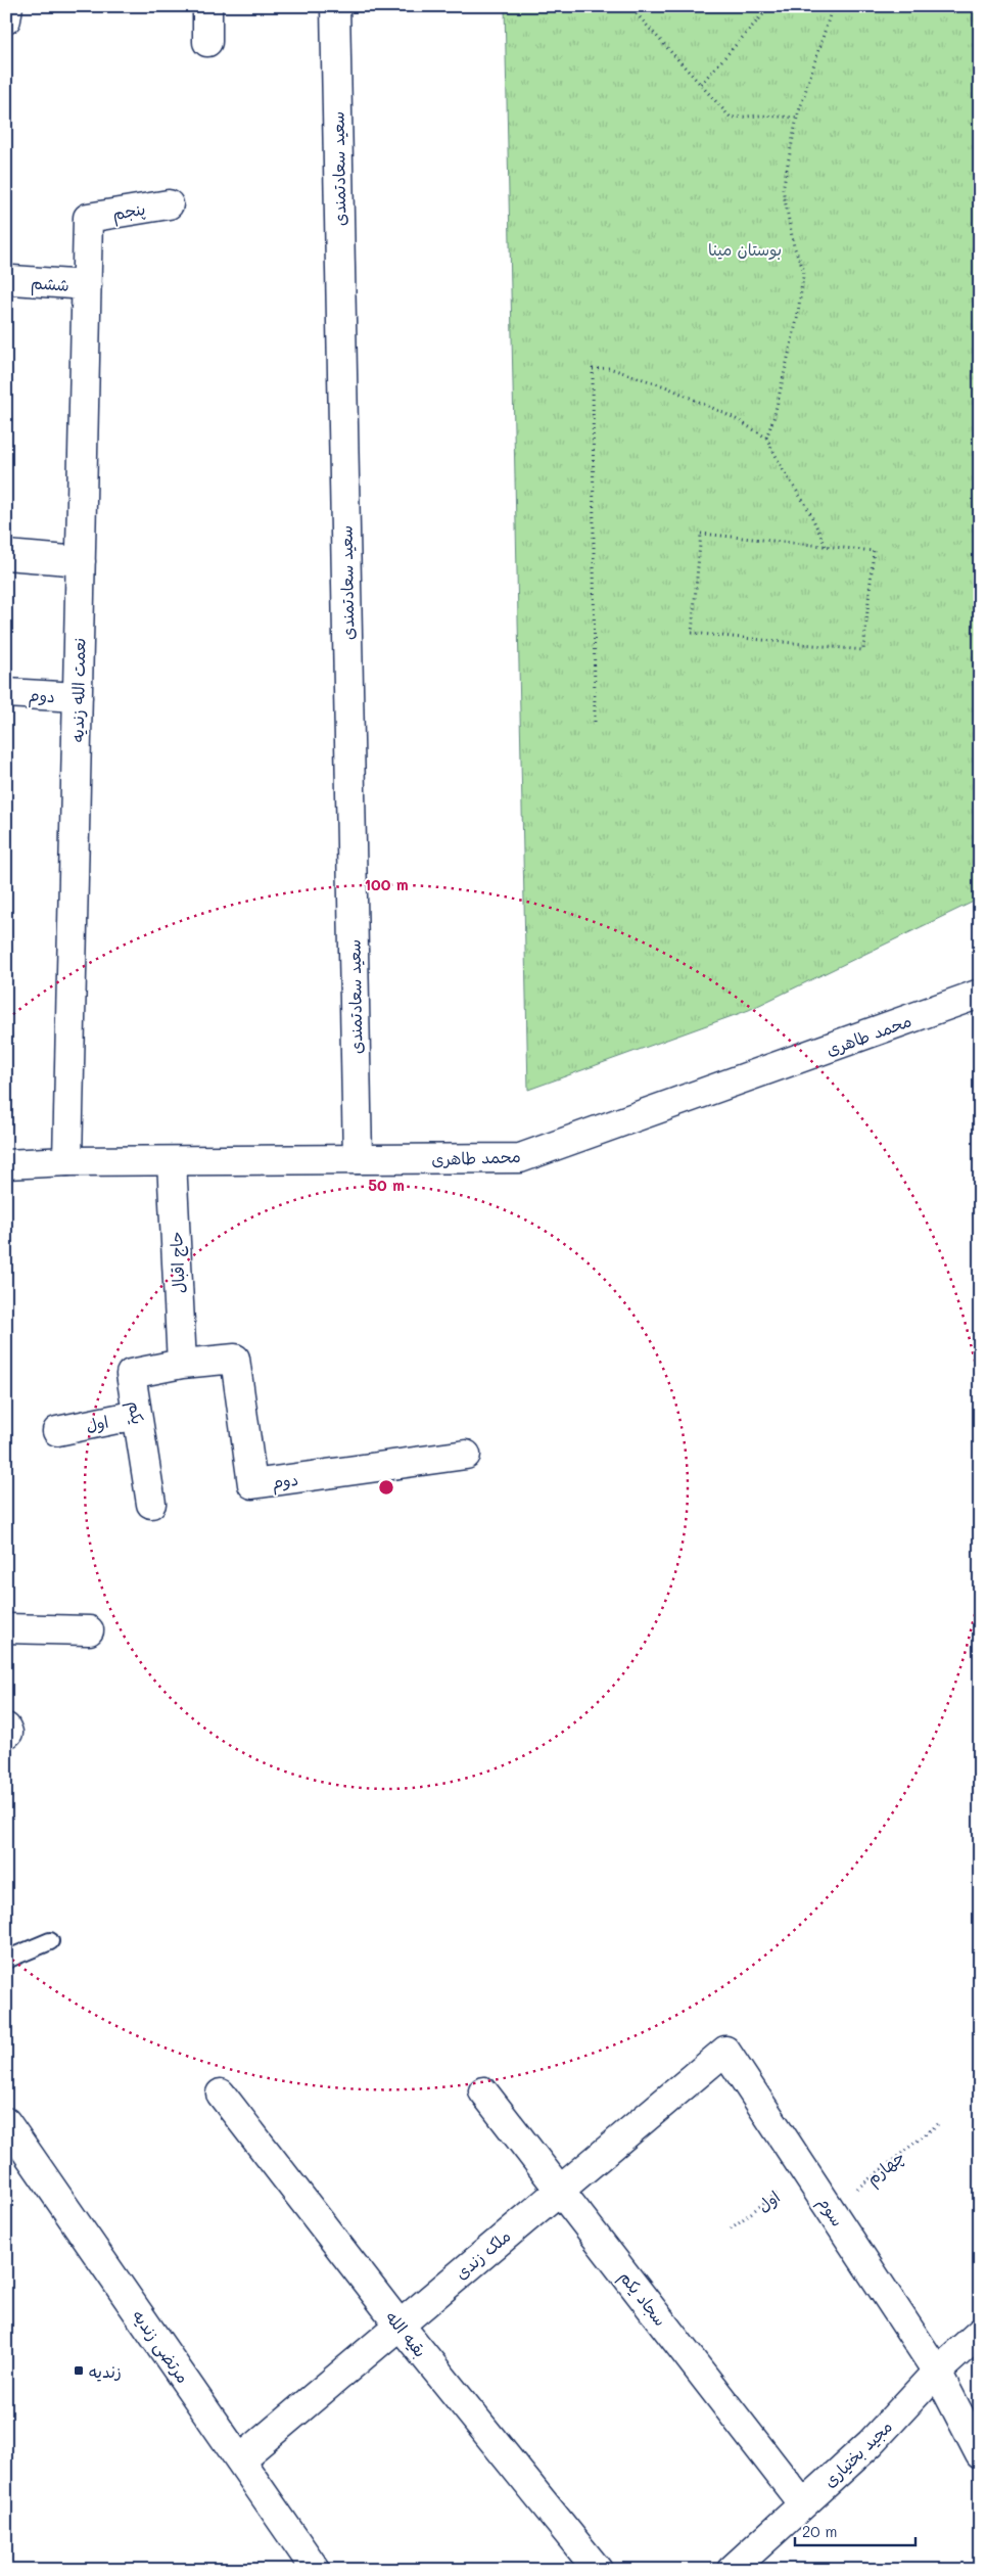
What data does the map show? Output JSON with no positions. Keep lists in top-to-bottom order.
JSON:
{
  "streets": {
    "street": [
      "سعید سعادتمندی",
      "پنجم",
      "ششم",
      "نعمت الله زندیه",
      "دوم",
      "محمد طاهری",
      "حاج اقبال",
      "یکم",
      "اول",
      "سوم",
      "ملک زندی",
      "سجاد یکم",
      "بقیه الله",
      "مرتضی زندیه",
      "مجید بختیاری"
    ],
    "path": ["چهارم"]
  },
  "crossings": [
    ["سعید سعادتمندی", "محمد طاهری"],
    ["پنجم", "نعمت الله زندیه"],
    ["ششم", "نعمت الله زندیه"],
    ["نعمت الله زندیه", "دوم"],
    ["نعمت الله زندیه", "محمد طاهری"],
    ["دوم", "حاج اقبال"],
    ["دوم", "یکم"],
    ["محمد طاهری", "حاج اقبال"],
    ["حاج اقبال", "یکم"],
    ["یکم", "اول"],
    ["اول", "سوم"],
    ["چهارم", "سوم"],
    ["سوم", "ملک زندی"],
    ["سوم", "مجید بختیاری"],
    ["ملک زندی", "سجاد یکم"],
    ["ملک زندی", "بقیه الله"],
    ["ملک زندی", "مرتضی زندیه"],
    ["سجاد یکم", "مجید بختیاری"]
  ],
  "parks": ["بوستان مینا"],
  "places": {
    "transit": ["زندیه"]
  },
  "scale_bar": "20 m",
  "rings": ["100 m", "50 m"]
}
